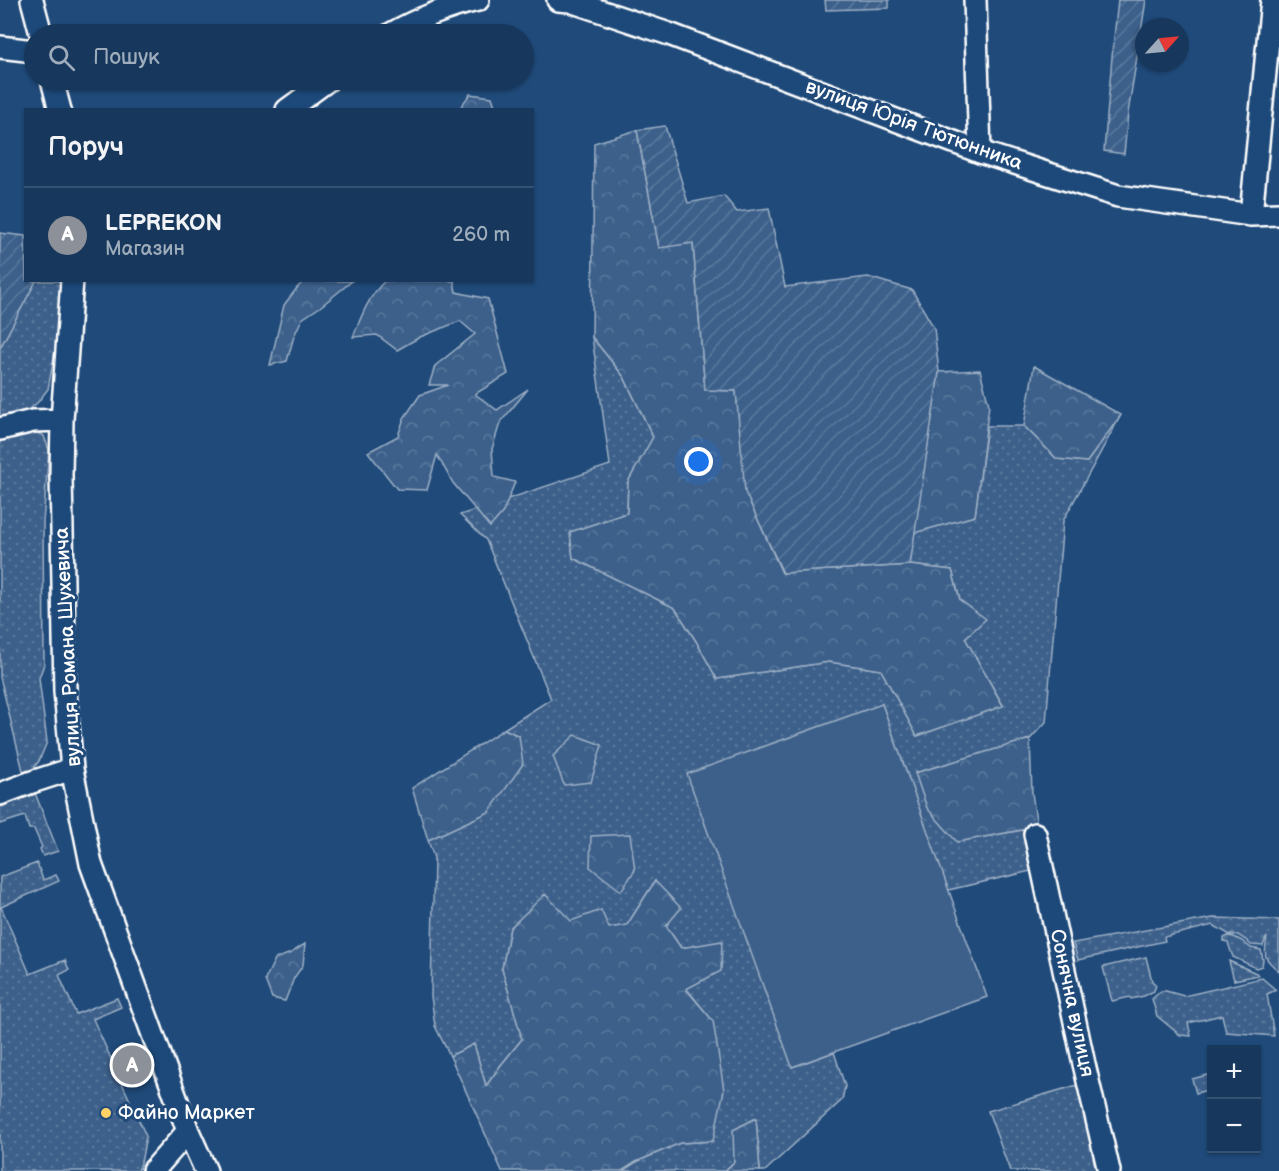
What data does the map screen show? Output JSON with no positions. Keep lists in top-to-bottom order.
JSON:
{
  "streets": {
    "street": ["вулиця Юрія Тютюнника", "вулиця Романа Шухевича", "Сонячна вулиця"]
  },
  "places": ["Файно Маркет"],
  "north": "top right",
  "page": {
    "search": "Пошук",
    "heading": "Поруч",
    "list": [
      {
        "mark": "A",
        "name": "LEPREKON",
        "note": "Магазин",
        "value": "260 m"
      }
    ],
    "pins": "A",
    "map_buttons": ["+", "−"]
  }
}
